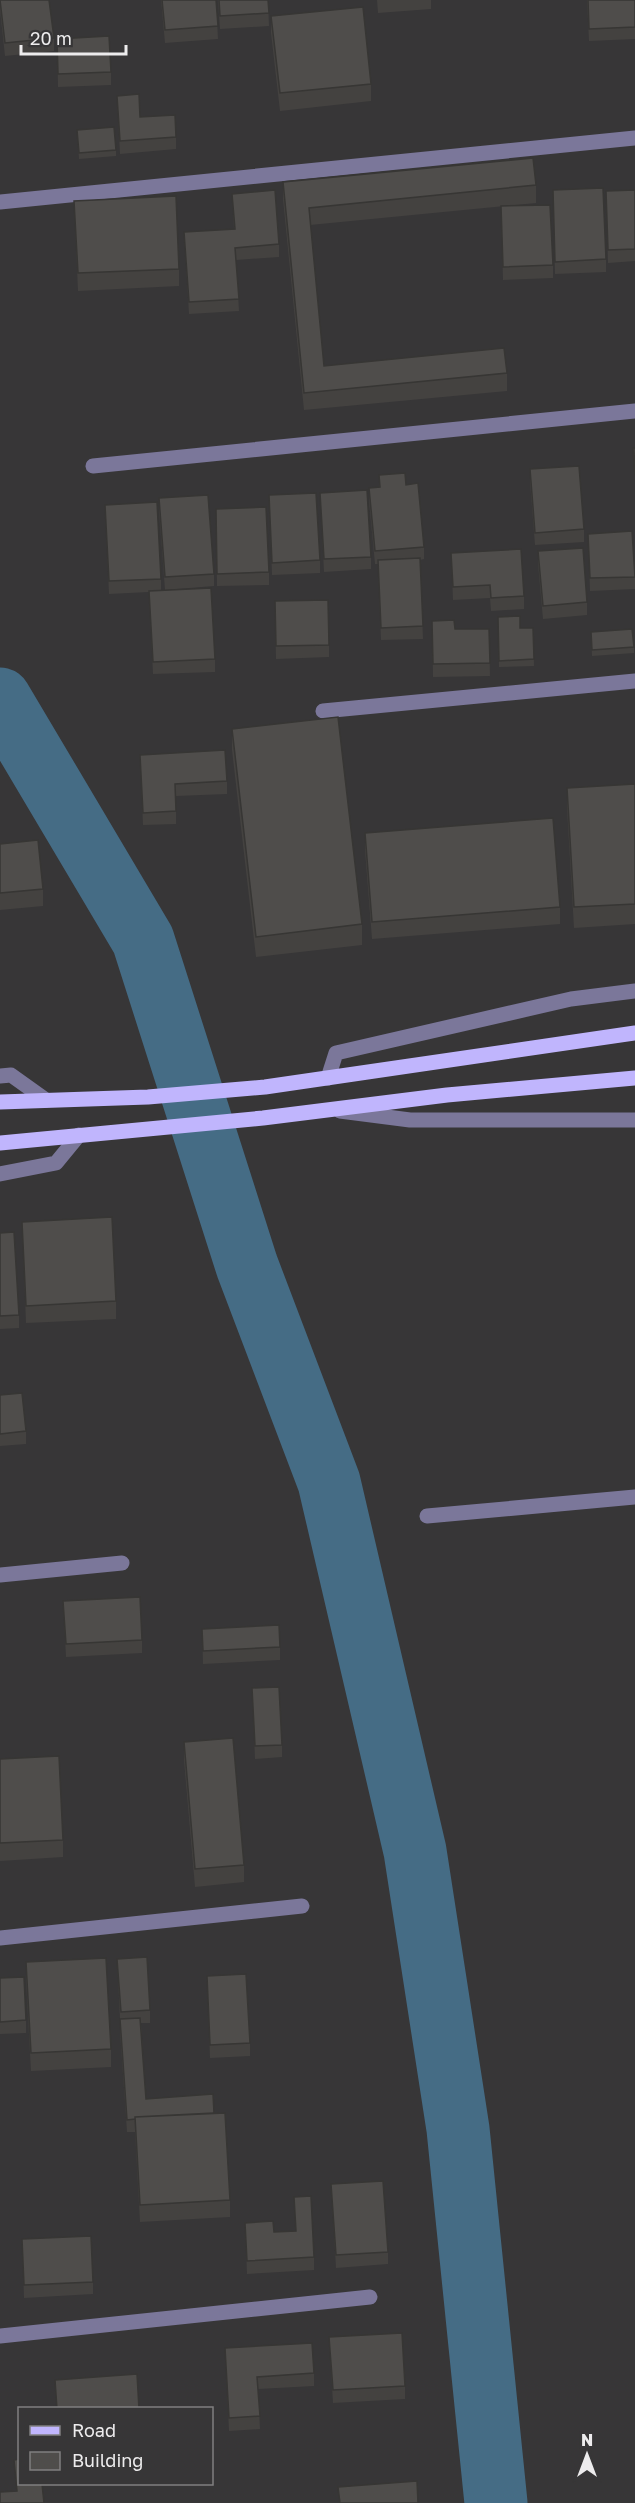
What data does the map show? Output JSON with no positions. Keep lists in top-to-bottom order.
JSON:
{
  "legend": ["Road", "Building"],
  "scale_bar": "20 m",
  "north": "top"
}
